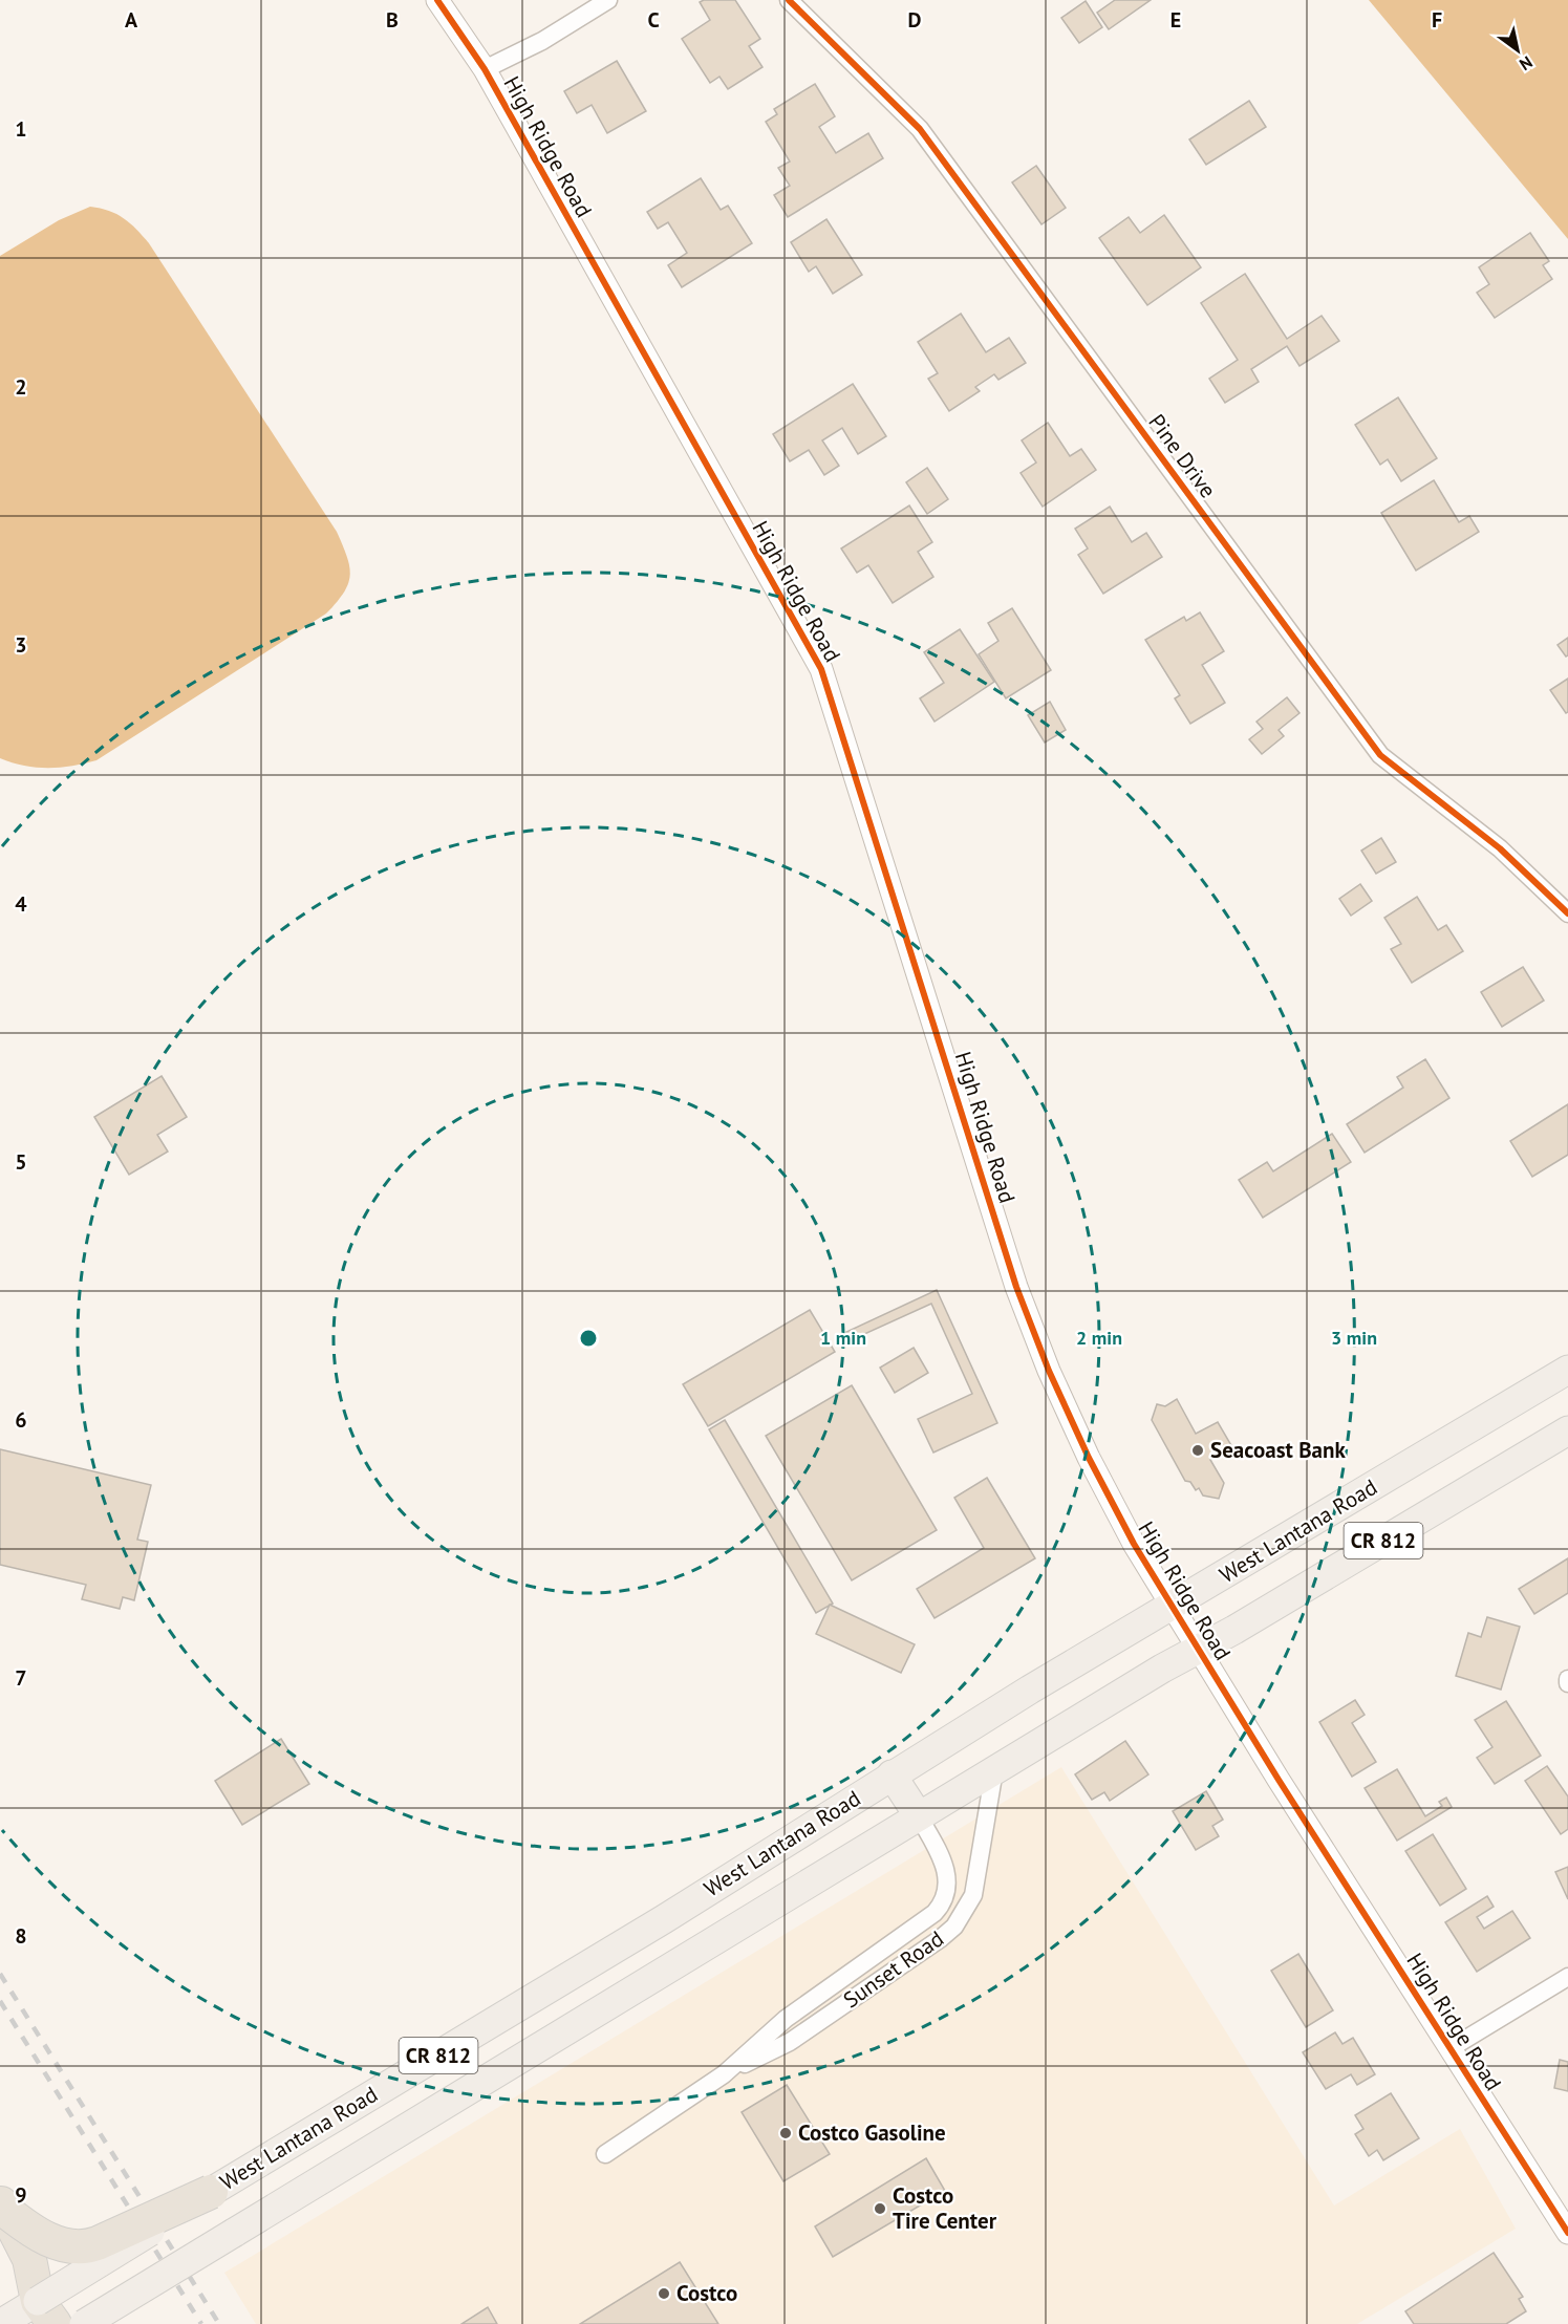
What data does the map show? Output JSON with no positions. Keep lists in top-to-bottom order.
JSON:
{
  "streets": {
    "main road": ["West Lantana Road", "CR 812"],
    "street": ["High Ridge Road", "Pine Drive", "Sunset Road"]
  },
  "crossings": [
    ["High Ridge Road", "West Lantana Road"],
    ["High Ridge Road", "CR 812"],
    ["CR 812", "Sunset Road"]
  ],
  "places": [
    "Seacoast Bank",
    "Costco Gasoline",
    "Costco Tire Center",
    "Costco"
  ],
  "north": "bottom right",
  "grid": {
    "columns": [
      "A",
      "B",
      "C",
      "D",
      "E",
      "F"
    ],
    "rows": [
      "1",
      "2",
      "3",
      "4",
      "5",
      "6",
      "7",
      "8",
      "9"
    ]
  },
  "rings": ["1 min", "2 min", "3 min"]
}
